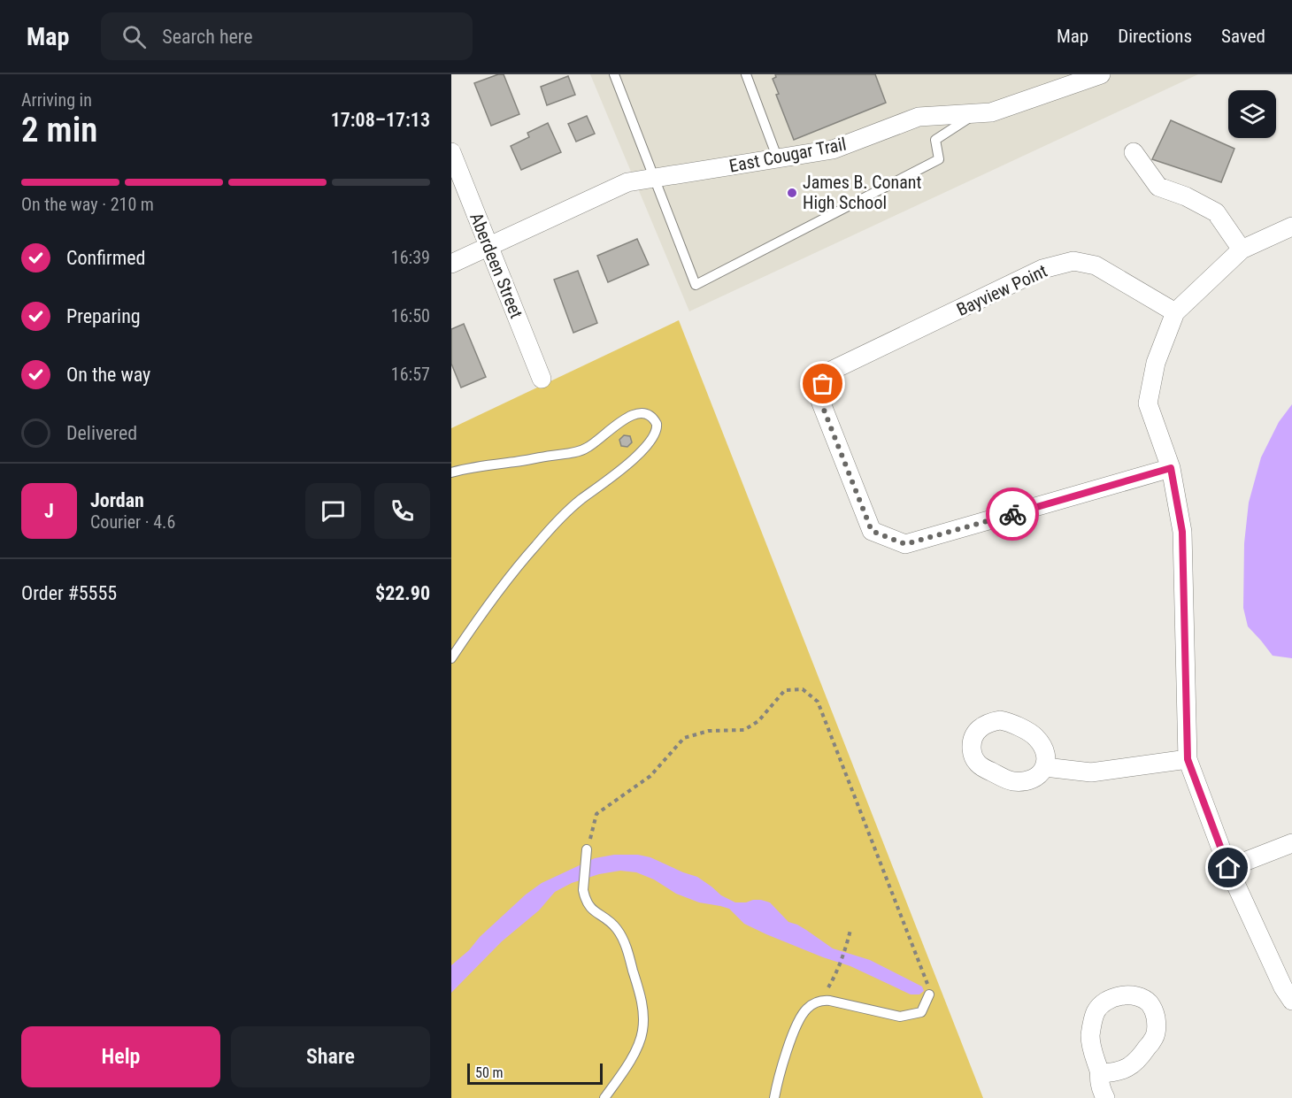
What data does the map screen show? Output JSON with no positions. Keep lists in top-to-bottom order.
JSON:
{
  "streets": {
    "street": ["East Cougar Trail", "Aberdeen Street", "Bayview Point"]
  },
  "crossings": [
    ["East Cougar Trail", "Aberdeen Street"]
  ],
  "places": ["James B. Conant High School"],
  "scale_bar": "50 m",
  "page": {
    "header": "Map",
    "search": "Search here",
    "nav": ["Map", "Directions", "Saved"],
    "heading": ["2 min", "Arriving in", "17:08–17:13"],
    "panel": [
      "Jordan",
      "Courier · 4.6",
      "Order #5555",
      "$22.90"
    ],
    "bar": "On the way · 210 m",
    "list": [
      ["Confirmed", "16:39"],
      ["Preparing", "16:50"],
      ["On the way", "16:57"],
      "Delivered"
    ],
    "round": "J",
    "buttons": ["Help", "Share"],
    "scale": "50 m"
  }
}
